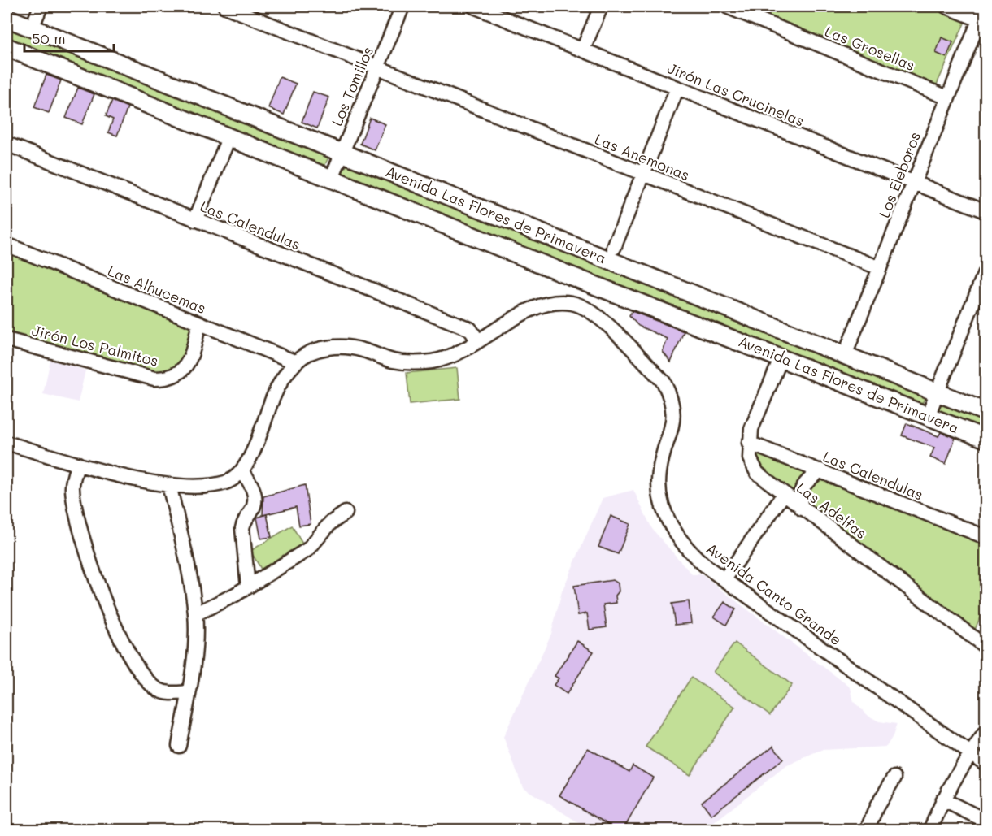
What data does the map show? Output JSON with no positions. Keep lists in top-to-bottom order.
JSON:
{
  "streets": {
    "main road": ["Avenida Las Flores de Primavera"],
    "street": [
      "Las Grosellas",
      "Los Tomillos",
      "Jirón Las Crucinelas",
      "Las Anemonas",
      "Los Eleboros",
      "Las Calendulas",
      "Las Alhucemas",
      "Jirón Los Palmitos",
      "Las Adelfas",
      "Avenida Canto Grande"
    ]
  },
  "crossings": [
    ["Las Grosellas", "Los Eleboros"],
    ["Los Tomillos", "Las Anemonas"],
    ["Los Tomillos", "Avenida Las Flores de Primavera"],
    ["Jirón Las Crucinelas", "Los Eleboros"],
    ["Las Anemonas", "Los Eleboros"],
    ["Los Eleboros", "Avenida Las Flores de Primavera"],
    ["Avenida Las Flores de Primavera", "Las Adelfas"],
    ["Las Calendulas", "Las Adelfas"],
    ["Las Calendulas", "Avenida Canto Grande"],
    ["Las Alhucemas", "Jirón Los Palmitos"],
    ["Las Alhucemas", "Avenida Canto Grande"]
  ],
  "scale_bar": "50 m"
}
